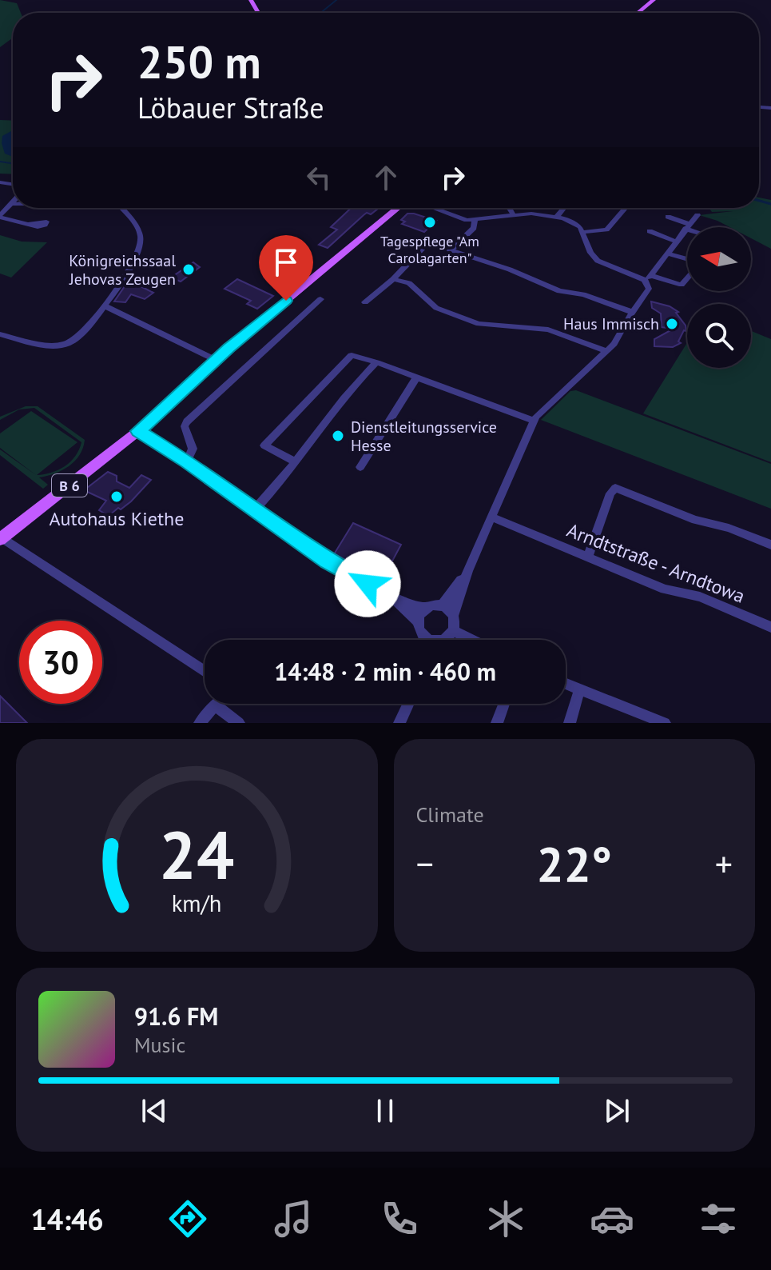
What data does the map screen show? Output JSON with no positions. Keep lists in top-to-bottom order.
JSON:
{
  "streets": {
    "main road": ["B 6"],
    "street": ["Arndtstraße - Arndtowa"]
  },
  "places": [
    "Tagespflege \"Am Carolagarten\"",
    "Königreichssaal Jehovas Zeugen",
    "Haus Immisch",
    "Dienstleitungsservice Hesse",
    "Autohaus Kiethe"
  ],
  "north": "left",
  "page": {
    "turn": ["250 m", "Löbauer Straße"],
    "limit": "30",
    "trip": "14:48 · 2 min · 460 m",
    "tile": "Climate",
    "heat": ["−", "22°", "+"],
    "song": ["91.6 FM", "Music"],
    "tabs": "14:46",
    "gauge": ["24", "km/h"]
  }
}
